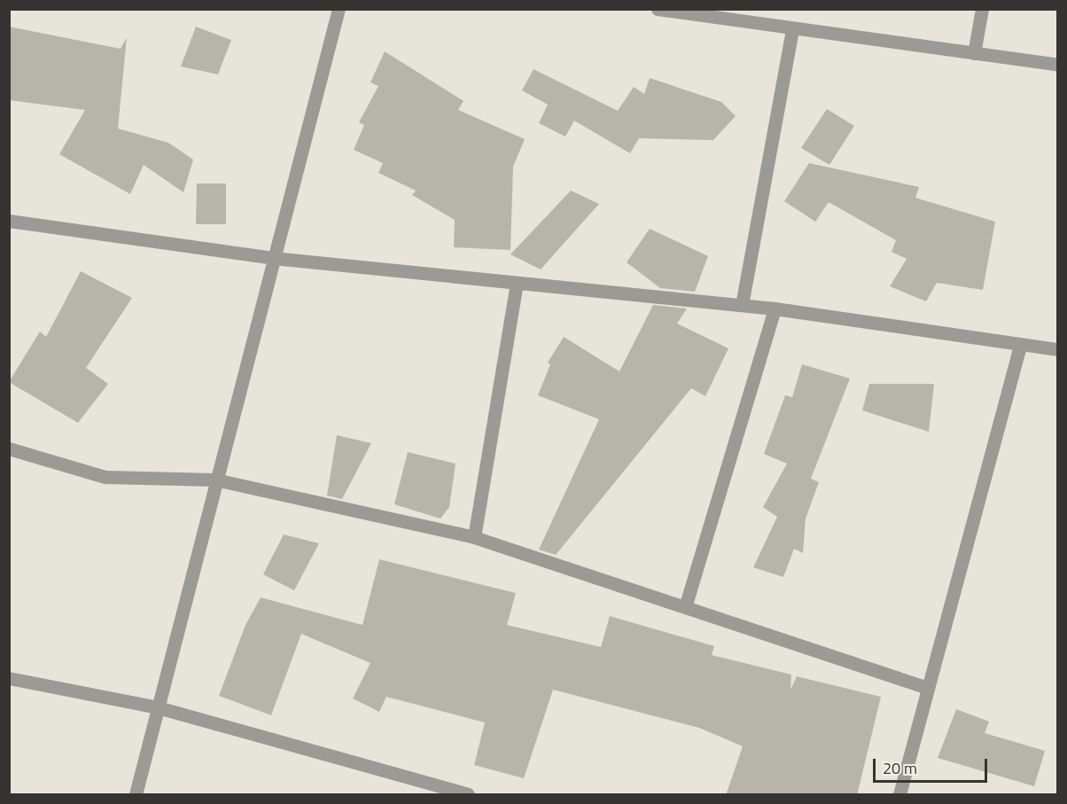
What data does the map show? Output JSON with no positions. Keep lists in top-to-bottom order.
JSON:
{
  "scale_bar": "20 m"
}
